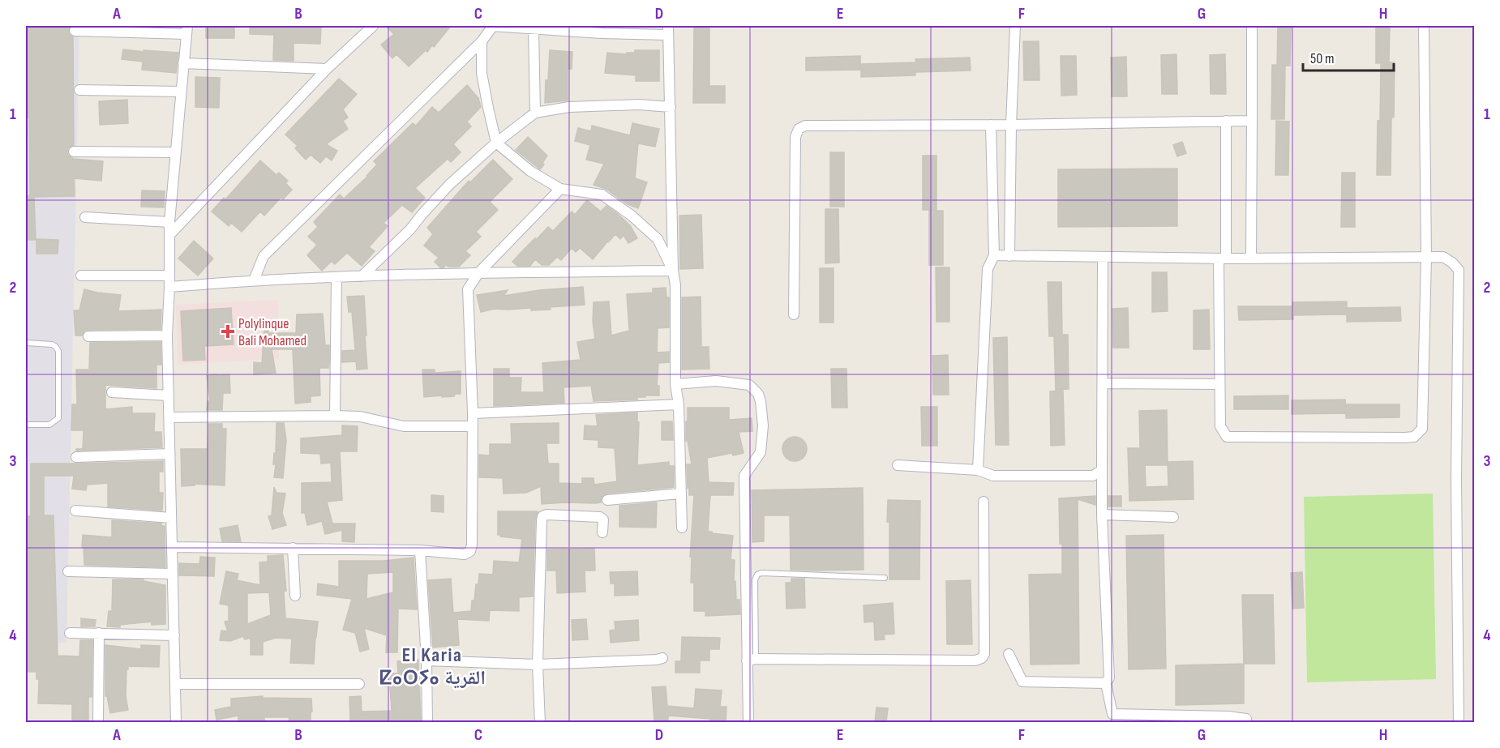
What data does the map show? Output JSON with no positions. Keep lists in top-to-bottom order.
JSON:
{
  "districts": ["El Karia ⵇⴰⵔⵢⴰ القرية"],
  "places": {
    "health": ["Polylinque Bali Mohamed"]
  },
  "scale_bar": "50 m",
  "grid": {
    "columns": [
      "A",
      "B",
      "C",
      "D",
      "E",
      "F",
      "G",
      "H"
    ],
    "rows": [
      "1",
      "2",
      "3",
      "4"
    ]
  }
}
